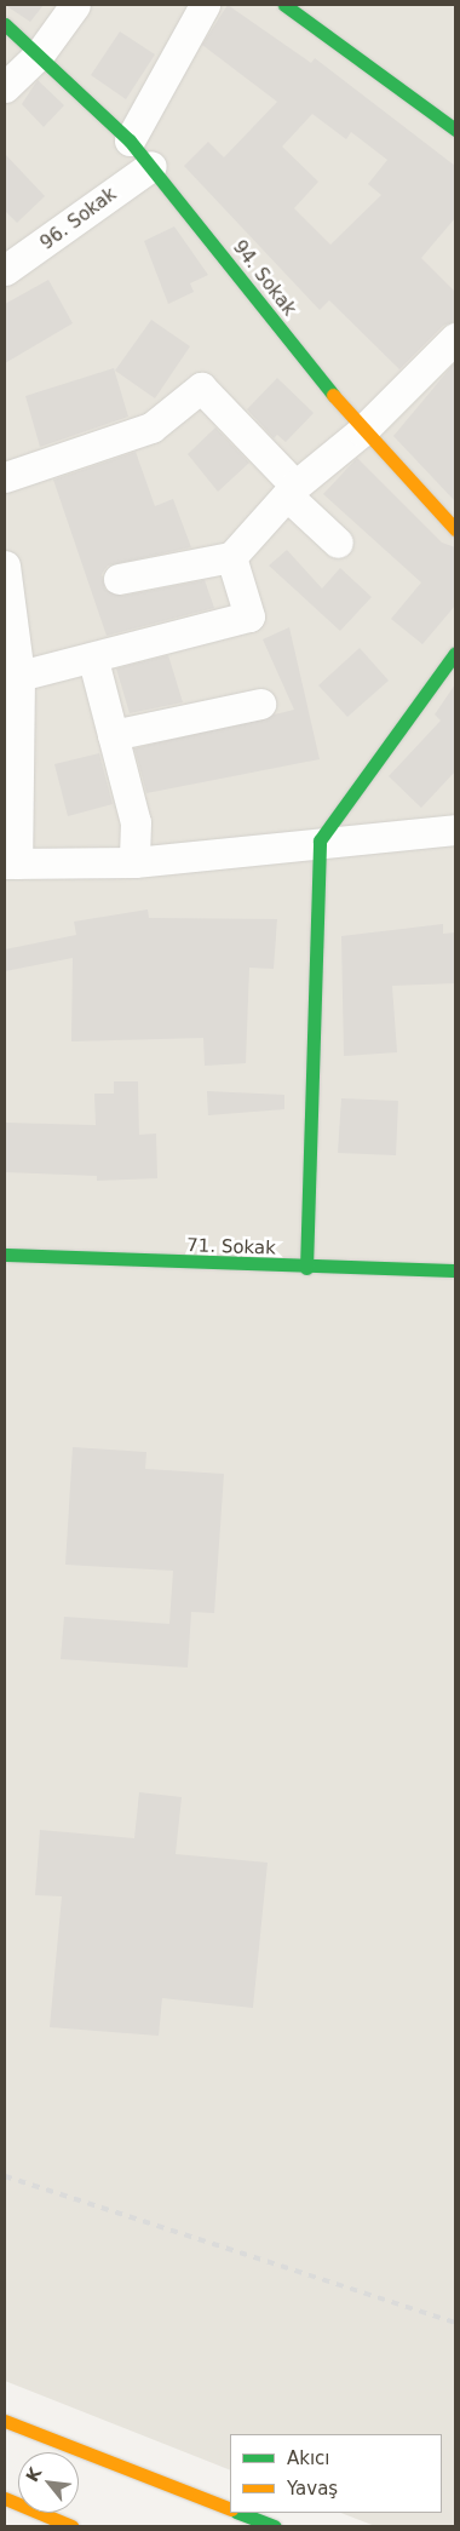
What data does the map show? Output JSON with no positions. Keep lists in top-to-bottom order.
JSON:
{
  "streets": {
    "main road": ["94. Sokak", "71. Sokak"],
    "street": ["96. Sokak"]
  },
  "crossings": [
    ["96. Sokak", "94. Sokak"]
  ],
  "legend": ["Akıcı", "Yavaş"],
  "north": "top left"
}
